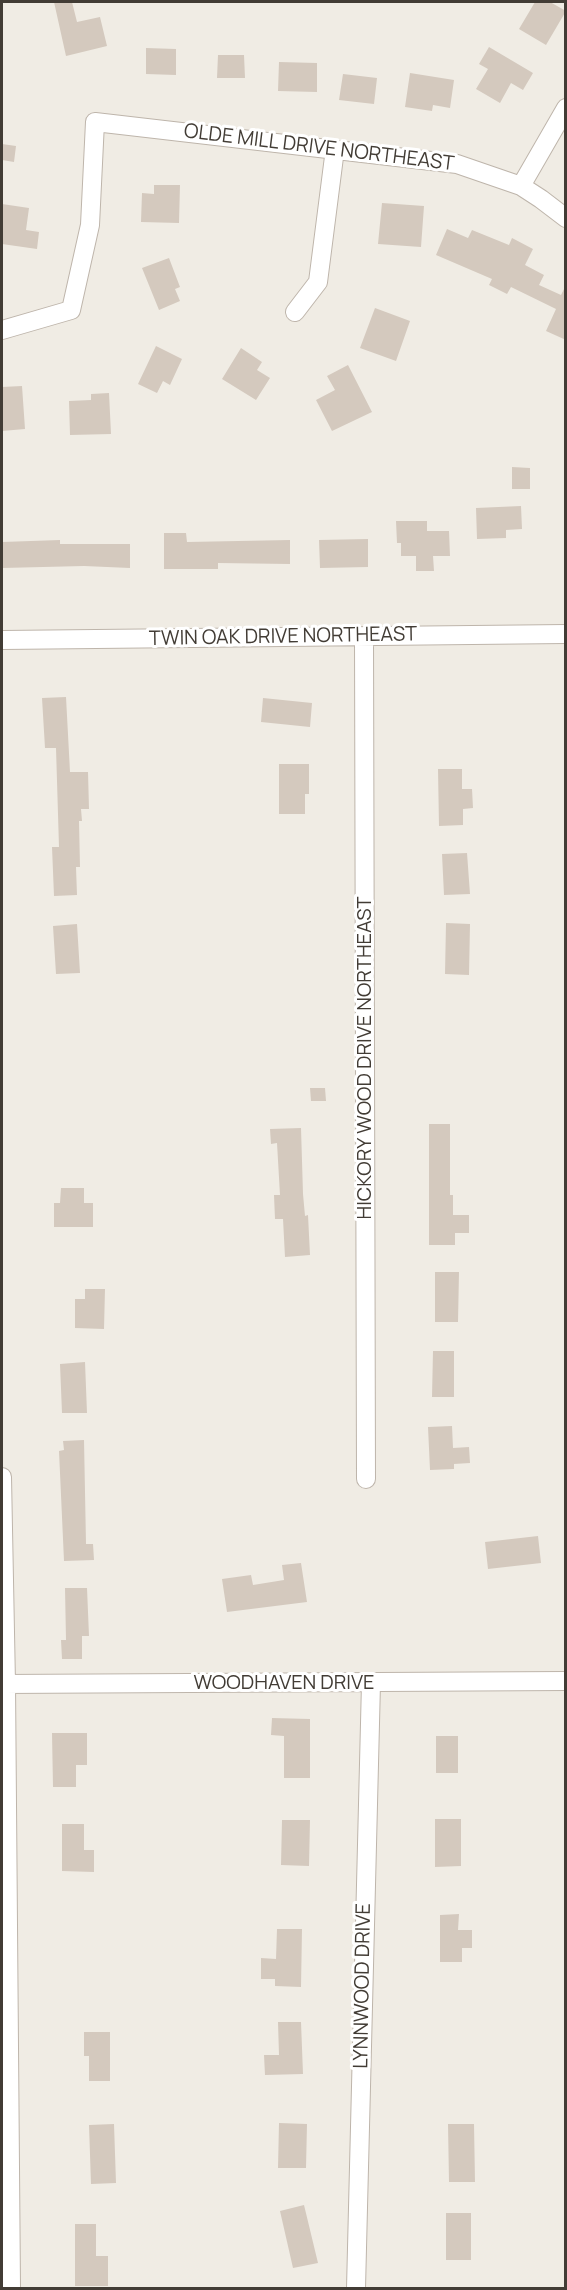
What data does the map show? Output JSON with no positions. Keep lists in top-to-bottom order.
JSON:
{
  "streets": {
    "street": [
      "OLDE MILL DRIVE NORTHEAST",
      "TWIN OAK DRIVE NORTHEAST",
      "HICKORY WOOD DRIVE NORTHEAST",
      "WOODHAVEN DRIVE",
      "LYNNWOOD DRIVE"
    ]
  },
  "crossings": [
    ["TWIN OAK DRIVE NORTHEAST", "HICKORY WOOD DRIVE NORTHEAST"],
    ["WOODHAVEN DRIVE", "LYNNWOOD DRIVE"]
  ]
}
